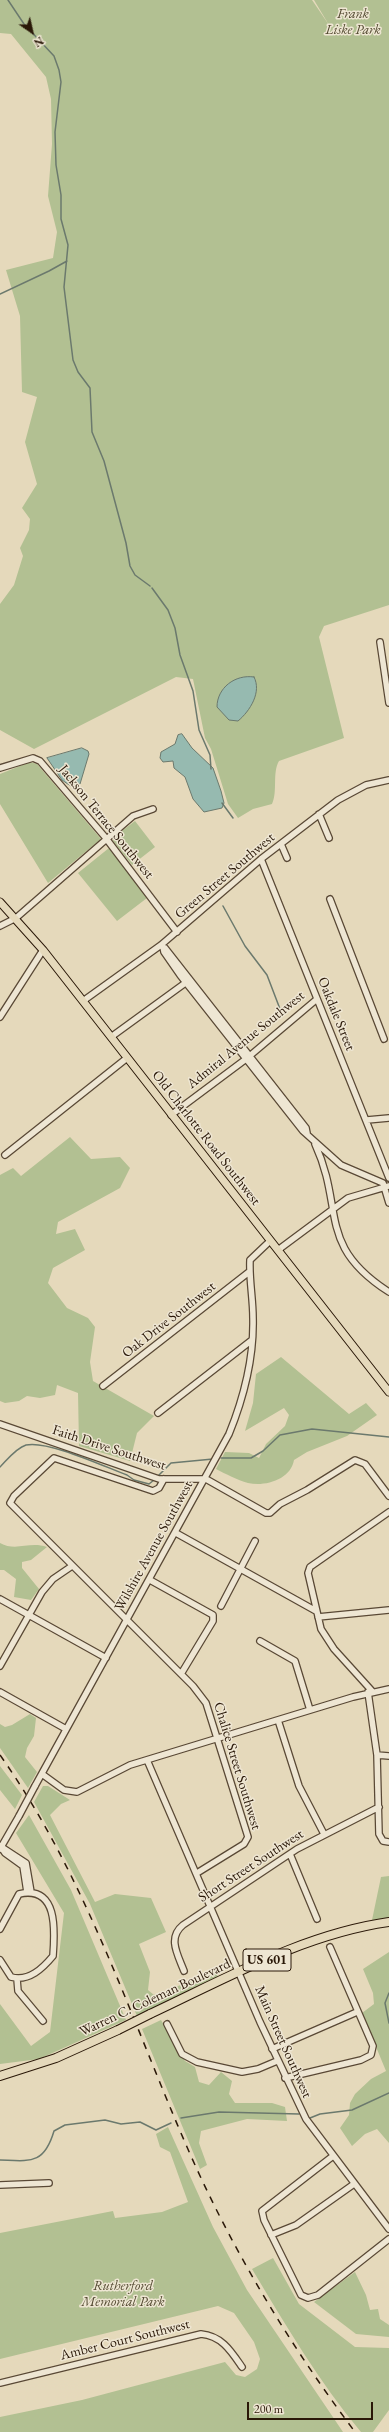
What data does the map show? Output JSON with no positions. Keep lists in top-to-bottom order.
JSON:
{
  "streets": {
    "highway": ["US 601", "Warren C. Coleman Boulevard"],
    "main road": ["Old Charlotte Road Southwest"],
    "street": [
      "Jackson Terrace Southwest",
      "Green Street Southwest",
      "Oakdale Street",
      "Admiral Avenue Southwest",
      "Oak Drive Southwest",
      "Faith Drive Southwest",
      "Wilshire Avenue Southwest",
      "Chalice Street Southwest",
      "Short Street Southwest",
      "Main Street Southwest",
      "Amber Court Southwest"
    ]
  },
  "crossings": [
    ["Jackson Terrace Southwest", "Green Street Southwest"],
    ["Green Street Southwest", "Oakdale Street"],
    ["Green Street Southwest", "Old Charlotte Road Southwest"],
    ["Oakdale Street", "Admiral Avenue Southwest"],
    ["Admiral Avenue Southwest", "Old Charlotte Road Southwest"],
    ["Old Charlotte Road Southwest", "Wilshire Avenue Southwest"],
    ["Oak Drive Southwest", "Wilshire Avenue Southwest"],
    ["Faith Drive Southwest", "Wilshire Avenue Southwest"],
    ["Faith Drive Southwest", "Chalice Street Southwest"],
    ["Wilshire Avenue Southwest", "Chalice Street Southwest"],
    ["Chalice Street Southwest", "Main Street Southwest"],
    ["Short Street Southwest", "Main Street Southwest"],
    ["Warren C. Coleman Boulevard", "Main Street Southwest"]
  ],
  "parks": ["Frank Liske Park", "Rutherford Memorial Park"],
  "scale_bar": "200 m",
  "north": "bottom right"
}
